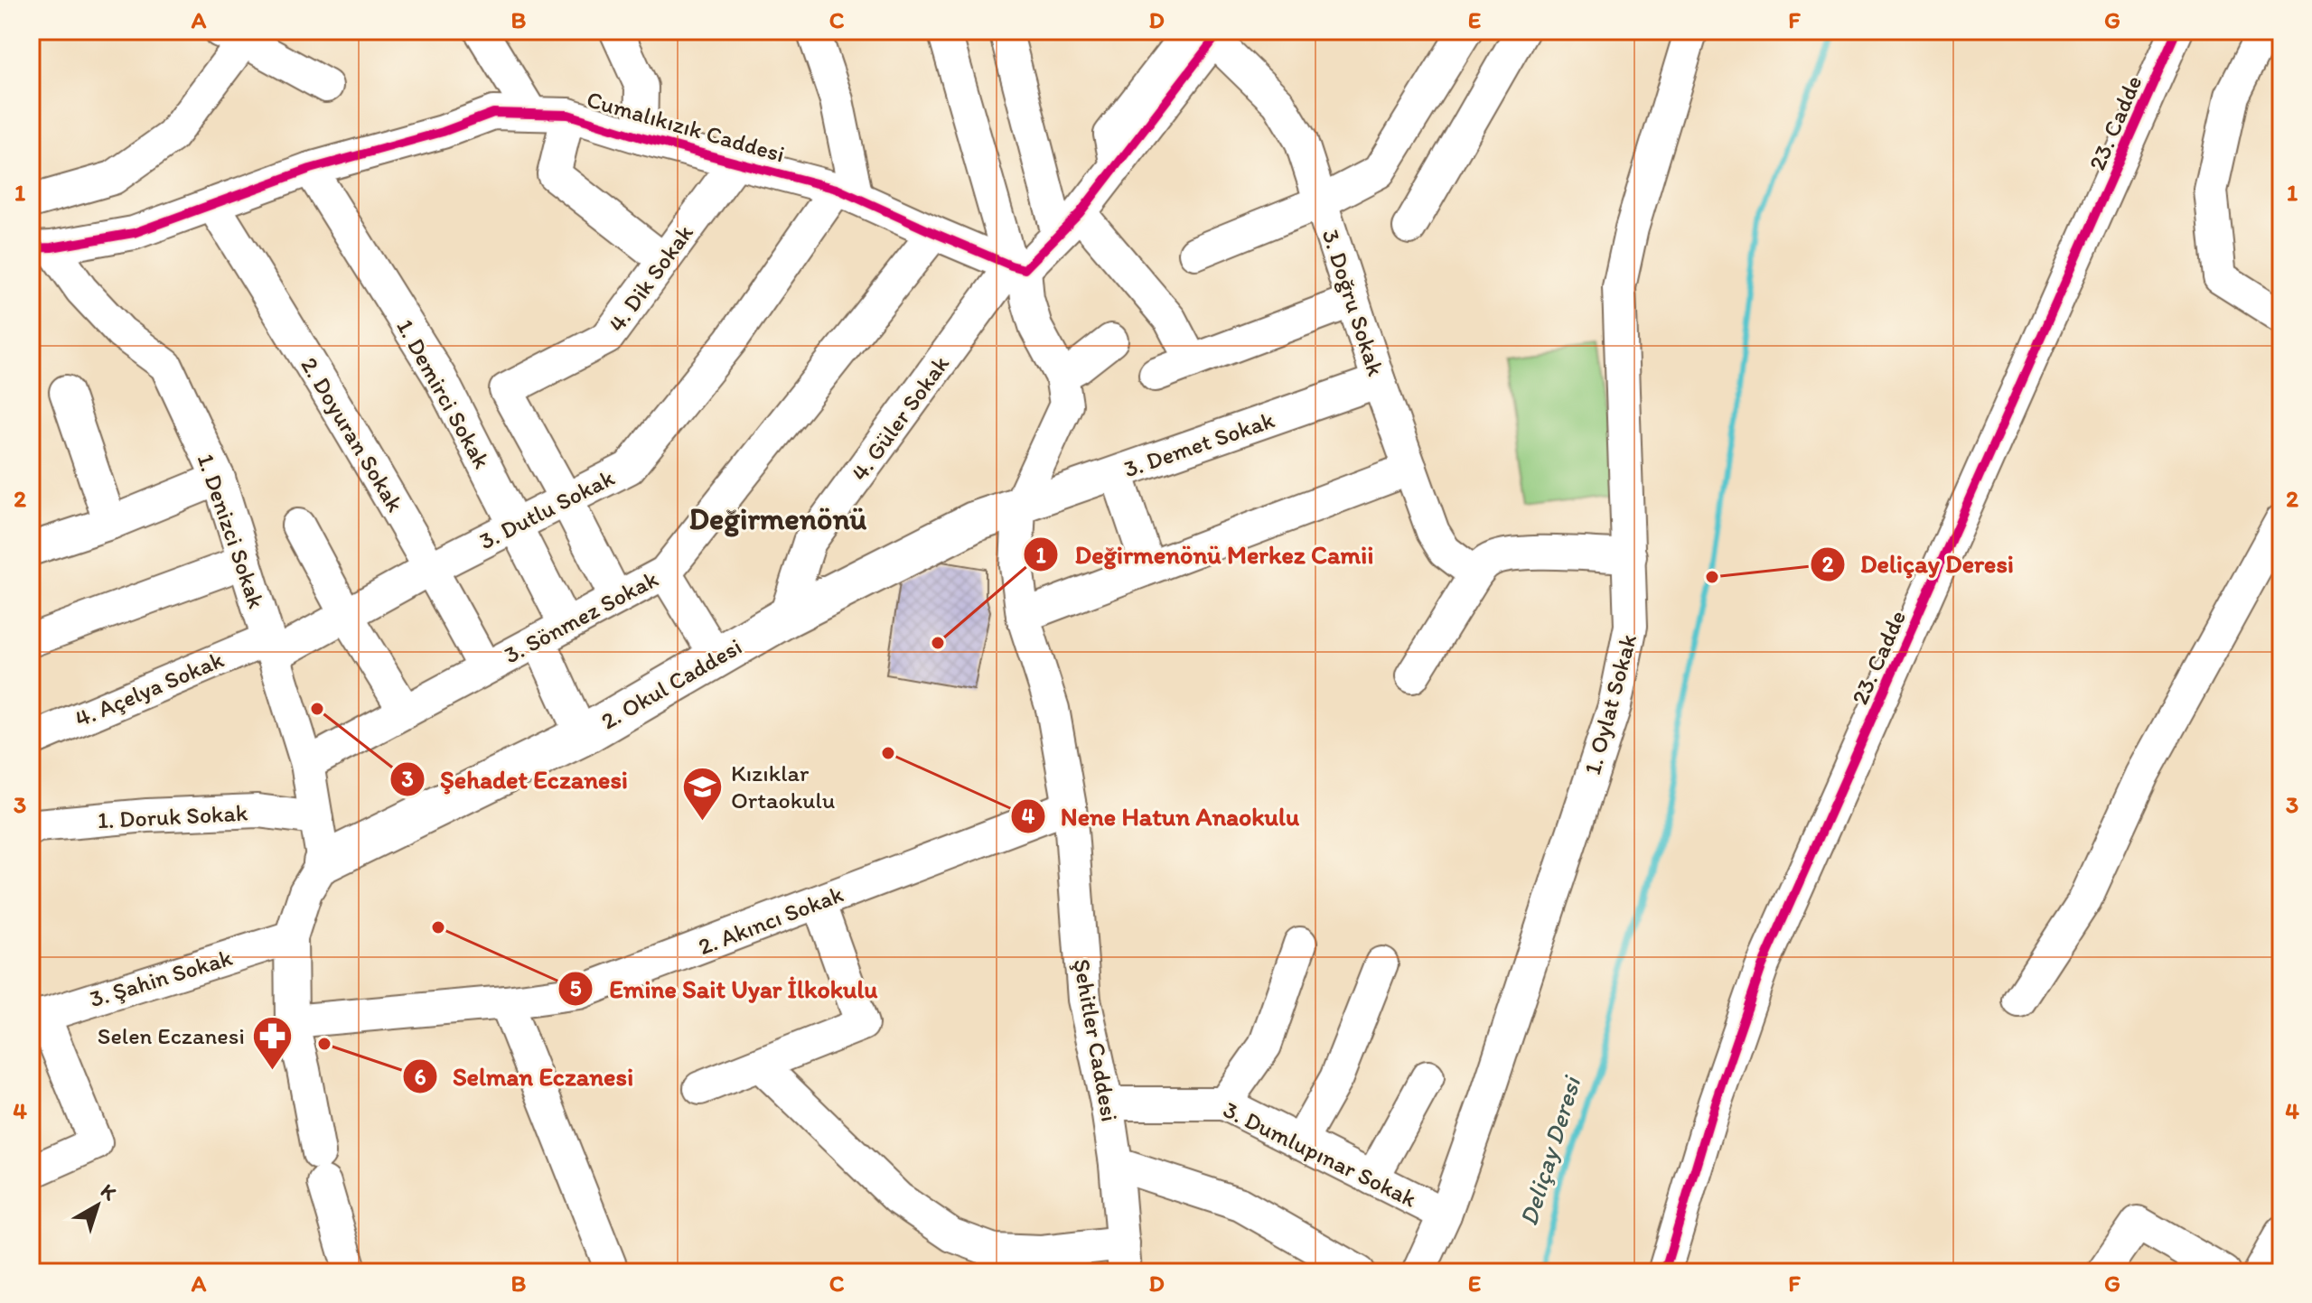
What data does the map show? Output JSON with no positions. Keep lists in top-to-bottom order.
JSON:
{
  "streets": {
    "main road": ["2. Okul Caddesi"],
    "street": [
      "23. Cadde",
      "Cumalıkızık Caddesi",
      "4. Dik Sokak",
      "3. Doğru Sokak",
      "1. Demirci Sokak",
      "4. Güler Sokak",
      "2. Doyuran Sokak",
      "3. Demet Sokak",
      "3. Dutlu Sokak",
      "1. Denizci Sokak",
      "3. Sönmez Sokak",
      "4. Açelya Sokak",
      "1. Oylat Sokak",
      "1. Doruk Sokak",
      "2. Akıncı Sokak",
      "3. Şahin Sokak",
      "Şehitler Caddesi",
      "3. Dumlupınar Sokak"
    ]
  },
  "crossings": [
    ["Cumalıkızık Caddesi", "4. Dik Sokak"],
    ["Cumalıkızık Caddesi", "1. Demirci Sokak"],
    ["Cumalıkızık Caddesi", "4. Güler Sokak"],
    ["Cumalıkızık Caddesi", "2. Doyuran Sokak"],
    ["Cumalıkızık Caddesi", "3. Dutlu Sokak"],
    ["Cumalıkızık Caddesi", "1. Denizci Sokak"],
    ["Cumalıkızık Caddesi", "3. Sönmez Sokak"],
    ["Cumalıkızık Caddesi", "Şehitler Caddesi"],
    ["4. Dik Sokak", "3. Dutlu Sokak"],
    ["3. Doğru Sokak", "3. Demet Sokak"],
    ["1. Demirci Sokak", "3. Dutlu Sokak"],
    ["1. Demirci Sokak", "3. Sönmez Sokak"],
    ["1. Demirci Sokak", "2. Okul Caddesi"],
    ["4. Güler Sokak", "2. Okul Caddesi"],
    ["4. Güler Sokak", "Şehitler Caddesi"],
    ["2. Doyuran Sokak", "3. Dutlu Sokak"],
    ["2. Doyuran Sokak", "3. Sönmez Sokak"],
    ["3. Demet Sokak", "2. Okul Caddesi"],
    ["3. Demet Sokak", "Şehitler Caddesi"],
    ["3. Dutlu Sokak", "1. Denizci Sokak"],
    ["3. Dutlu Sokak", "4. Açelya Sokak"],
    ["1. Denizci Sokak", "3. Sönmez Sokak"],
    ["1. Denizci Sokak", "2. Okul Caddesi"],
    ["1. Denizci Sokak", "4. Açelya Sokak"],
    ["1. Denizci Sokak", "1. Doruk Sokak"],
    ["2. Okul Caddesi", "Şehitler Caddesi"],
    ["1. Oylat Sokak", "3. Dumlupınar Sokak"],
    ["2. Akıncı Sokak", "Şehitler Caddesi"],
    ["Şehitler Caddesi", "3. Dumlupınar Sokak"]
  ],
  "districts": ["Değirmenönü"],
  "water": ["Deliçay Deresi"],
  "places": {
    "other": [
      "Deliçay Deresi",
      "Değirmenönü Merkez Camii",
      "Şehadet Eczanesi",
      "Nene Hatun Anaokulu",
      "Emine Sait Uyar İlkokulu",
      "Selman Eczanesi"
    ],
    "school or university": ["Kızıklar Ortaokulu"],
    "pharmacy": ["Selen Eczanesi"]
  },
  "north": "top right",
  "grid": {
    "columns": [
      "A",
      "B",
      "C",
      "D",
      "E",
      "F",
      "G"
    ],
    "rows": [
      "1",
      "2",
      "3",
      "4"
    ]
  }
}
